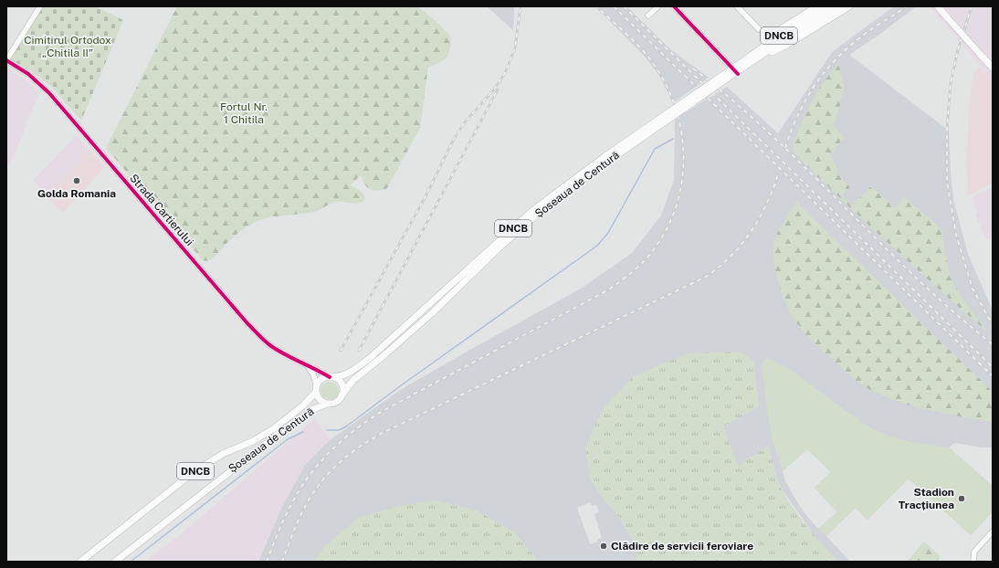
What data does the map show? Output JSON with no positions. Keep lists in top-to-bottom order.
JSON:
{
  "streets": {
    "main road": ["DNCB", "Șoseaua de Centură"],
    "street": ["Strada Cartierului"]
  },
  "crossings": [
    ["Șoseaua de Centură", "Strada Cartierului"]
  ],
  "parks": ["Cimitirul Ortodox „Chitila II”", "Fortul Nr. 1 Chitila"],
  "places": ["Golda Romania", "Stadion Tracțiunea", "Clădire de servicii feroviare"]
}
